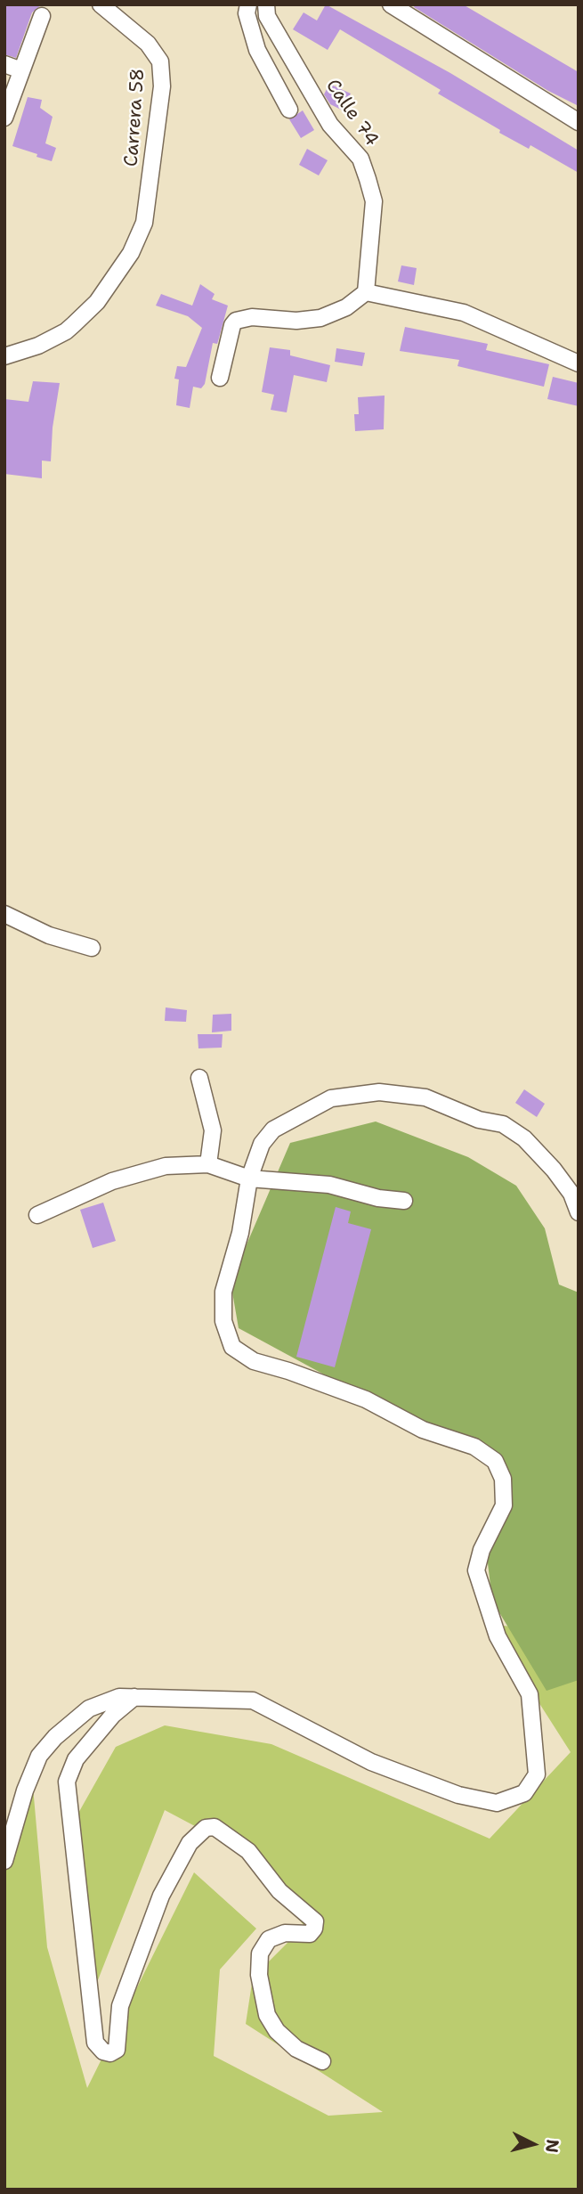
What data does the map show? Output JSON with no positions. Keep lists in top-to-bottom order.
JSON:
{
  "streets": {
    "street": ["Calle 74", "Carrera 58"]
  },
  "north": "right"
}
